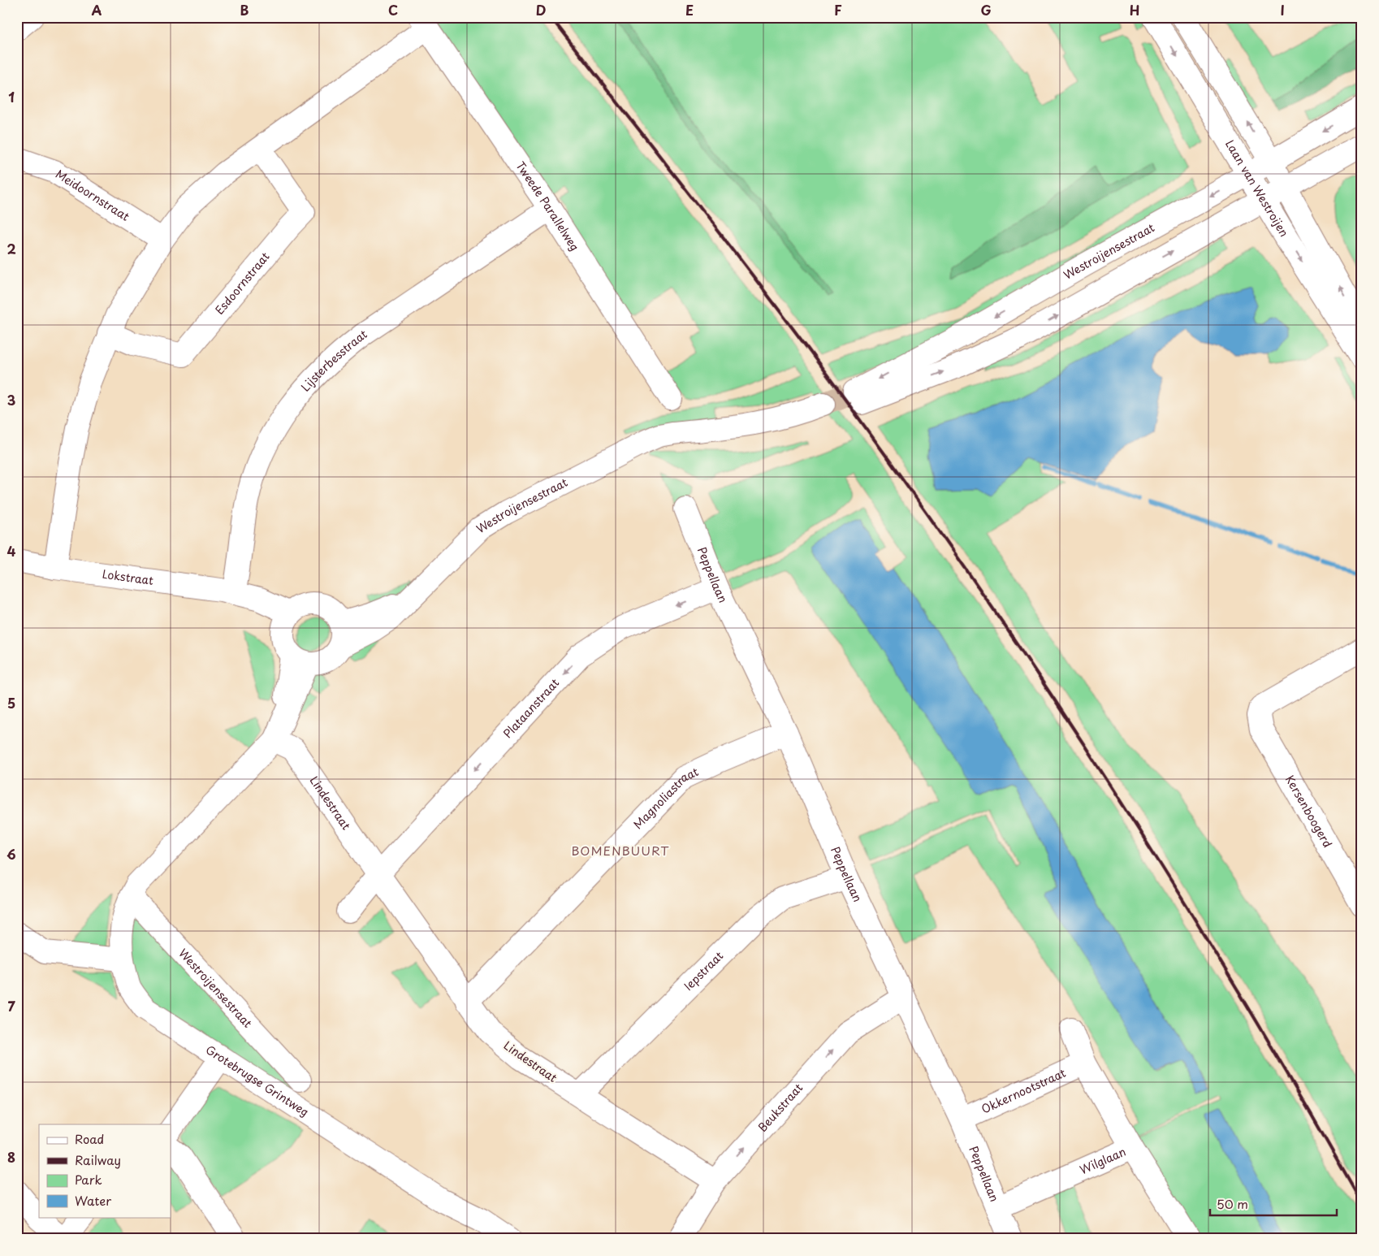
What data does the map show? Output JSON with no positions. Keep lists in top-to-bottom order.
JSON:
{
  "streets": {
    "street": [
      "Laan van Westroijen",
      "Meidoornstraat",
      "Tweede Parallelweg",
      "Westroijensestraat",
      "Esdoornstraat",
      "Lijsterbesstraat",
      "Peppellaan",
      "Lokstraat",
      "Plataanstraat",
      "Magnoliastraat",
      "Lindestraat",
      "Kersenboogerd",
      "Iepstraat",
      "Grotebrugse Grintweg",
      "Okkernootstraat",
      "Beukstraat",
      "Wilglaan"
    ]
  },
  "crossings": [
    ["Laan van Westroijen", "Westroijensestraat"],
    ["Tweede Parallelweg", "Lijsterbesstraat"],
    ["Lijsterbesstraat", "Lokstraat"],
    ["Peppellaan", "Plataanstraat"],
    ["Peppellaan", "Magnoliastraat"],
    ["Peppellaan", "Iepstraat"],
    ["Peppellaan", "Okkernootstraat"],
    ["Peppellaan", "Beukstraat"],
    ["Peppellaan", "Wilglaan"],
    ["Plataanstraat", "Lindestraat"],
    ["Magnoliastraat", "Lindestraat"],
    ["Lindestraat", "Iepstraat"],
    ["Lindestraat", "Beukstraat"]
  ],
  "one_way": ["Plataanstraat", "Beukstraat"],
  "districts": ["BOMENBUURT"],
  "legend": [
    "Road",
    "Railway",
    "Park",
    "Water"
  ],
  "scale_bar": "50 m",
  "grid": {
    "columns": [
      "A",
      "B",
      "C",
      "D",
      "E",
      "F",
      "G",
      "H",
      "I"
    ],
    "rows": [
      "1",
      "2",
      "3",
      "4",
      "5",
      "6",
      "7",
      "8"
    ]
  }
}
